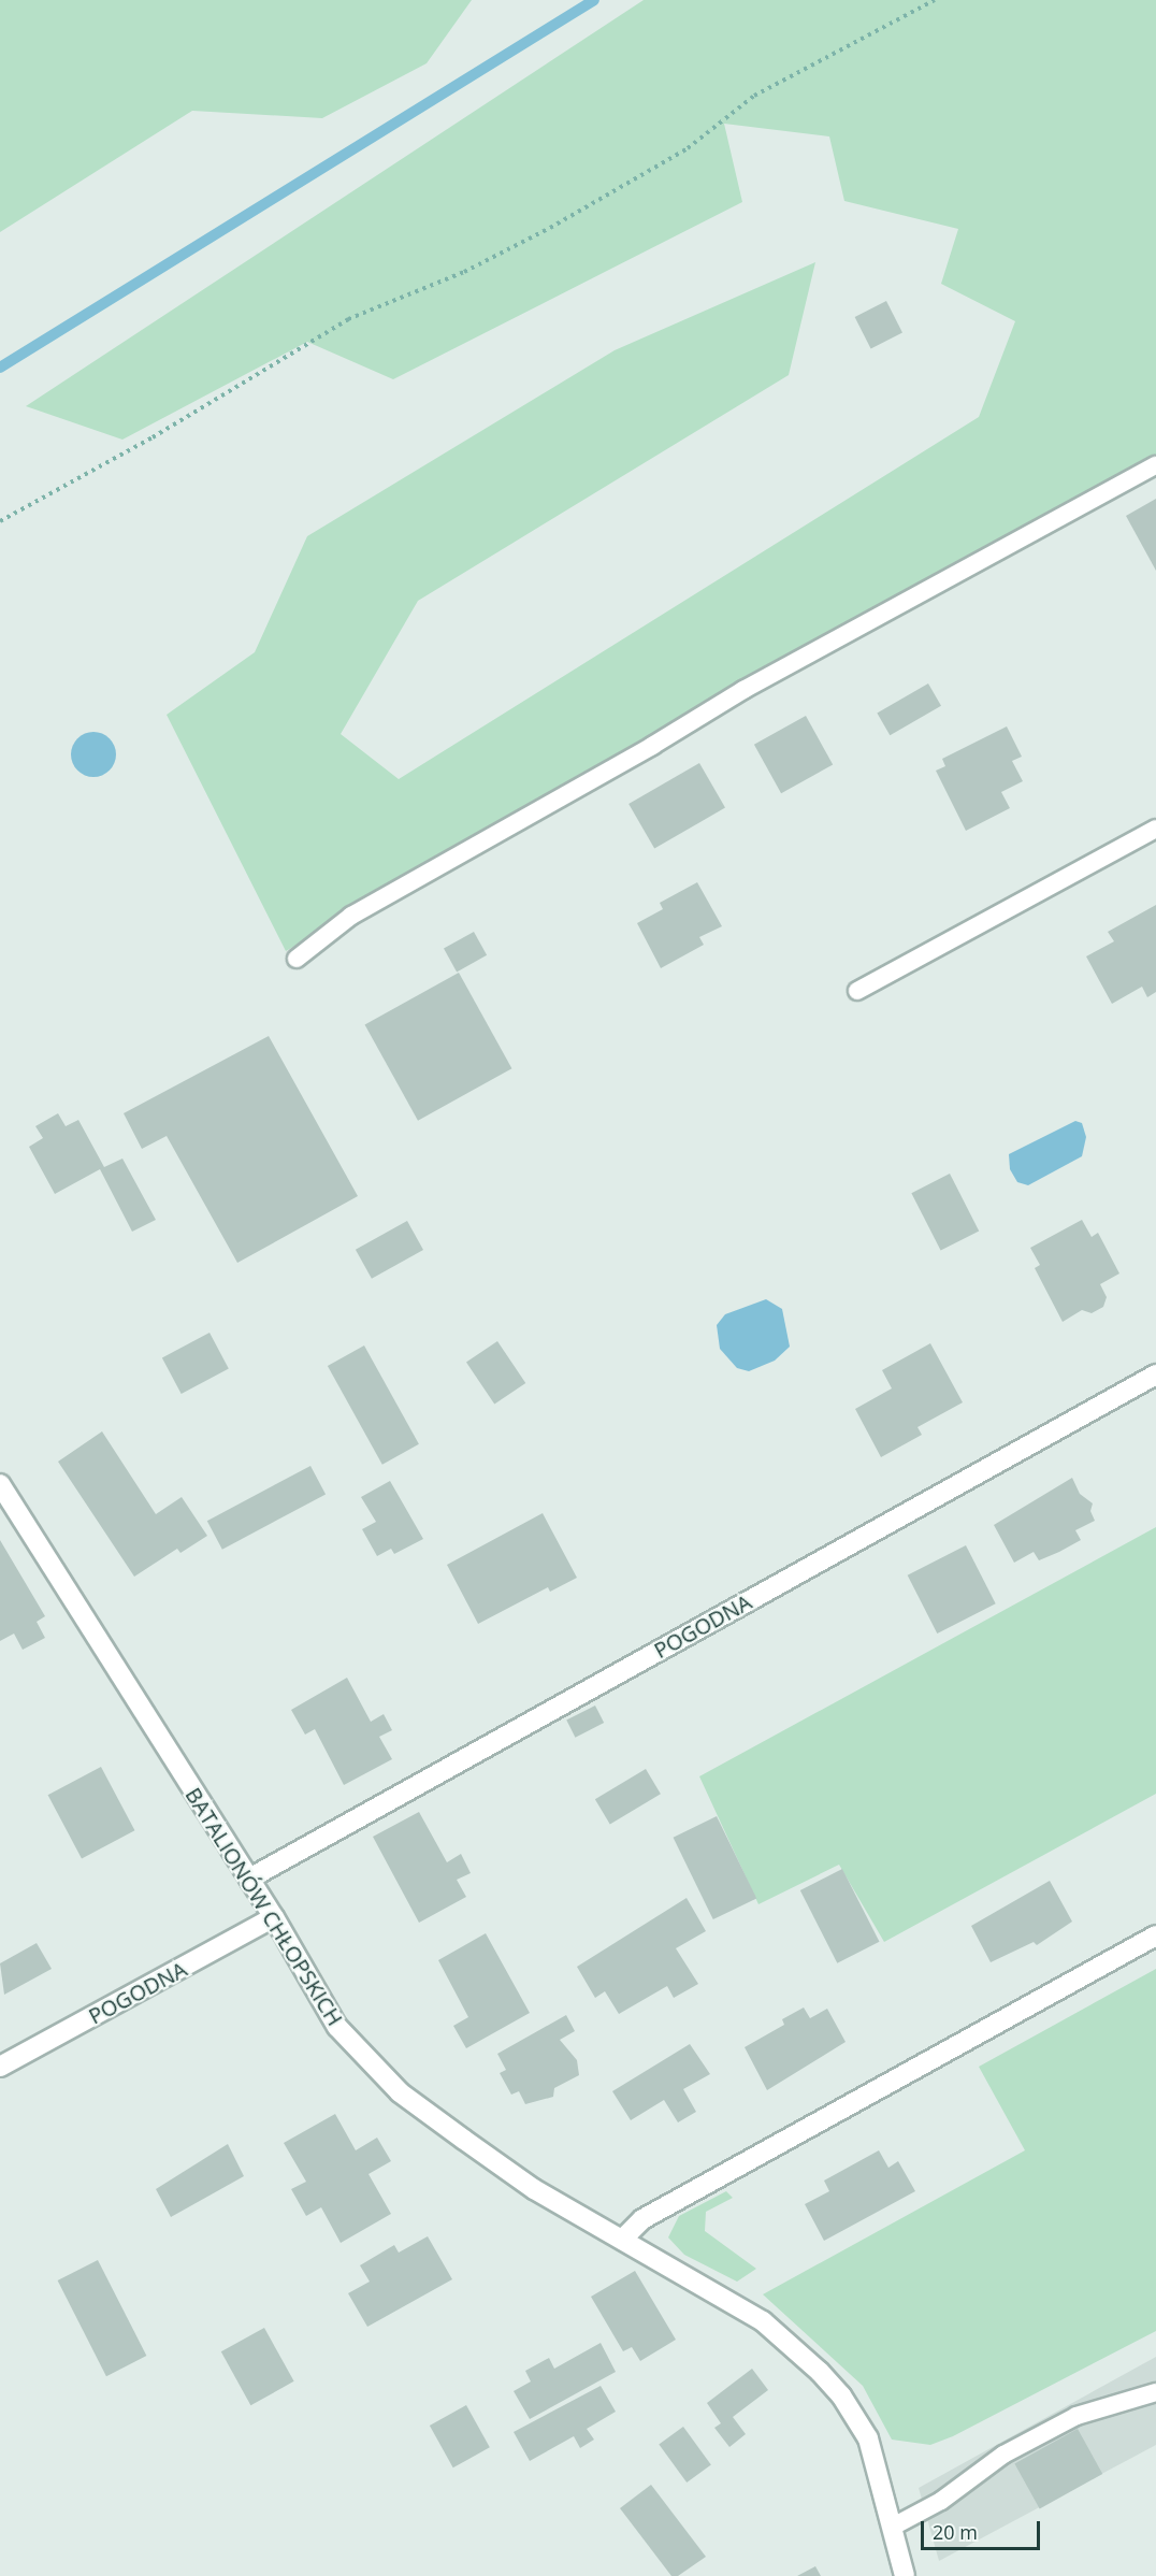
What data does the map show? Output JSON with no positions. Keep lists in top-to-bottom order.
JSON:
{
  "streets": {
    "street": ["POGODNA", "BATALIONÓW CHŁOPSKICH"]
  },
  "crossings": [
    ["POGODNA", "BATALIONÓW CHŁOPSKICH"]
  ],
  "scale_bar": "20 m"
}
